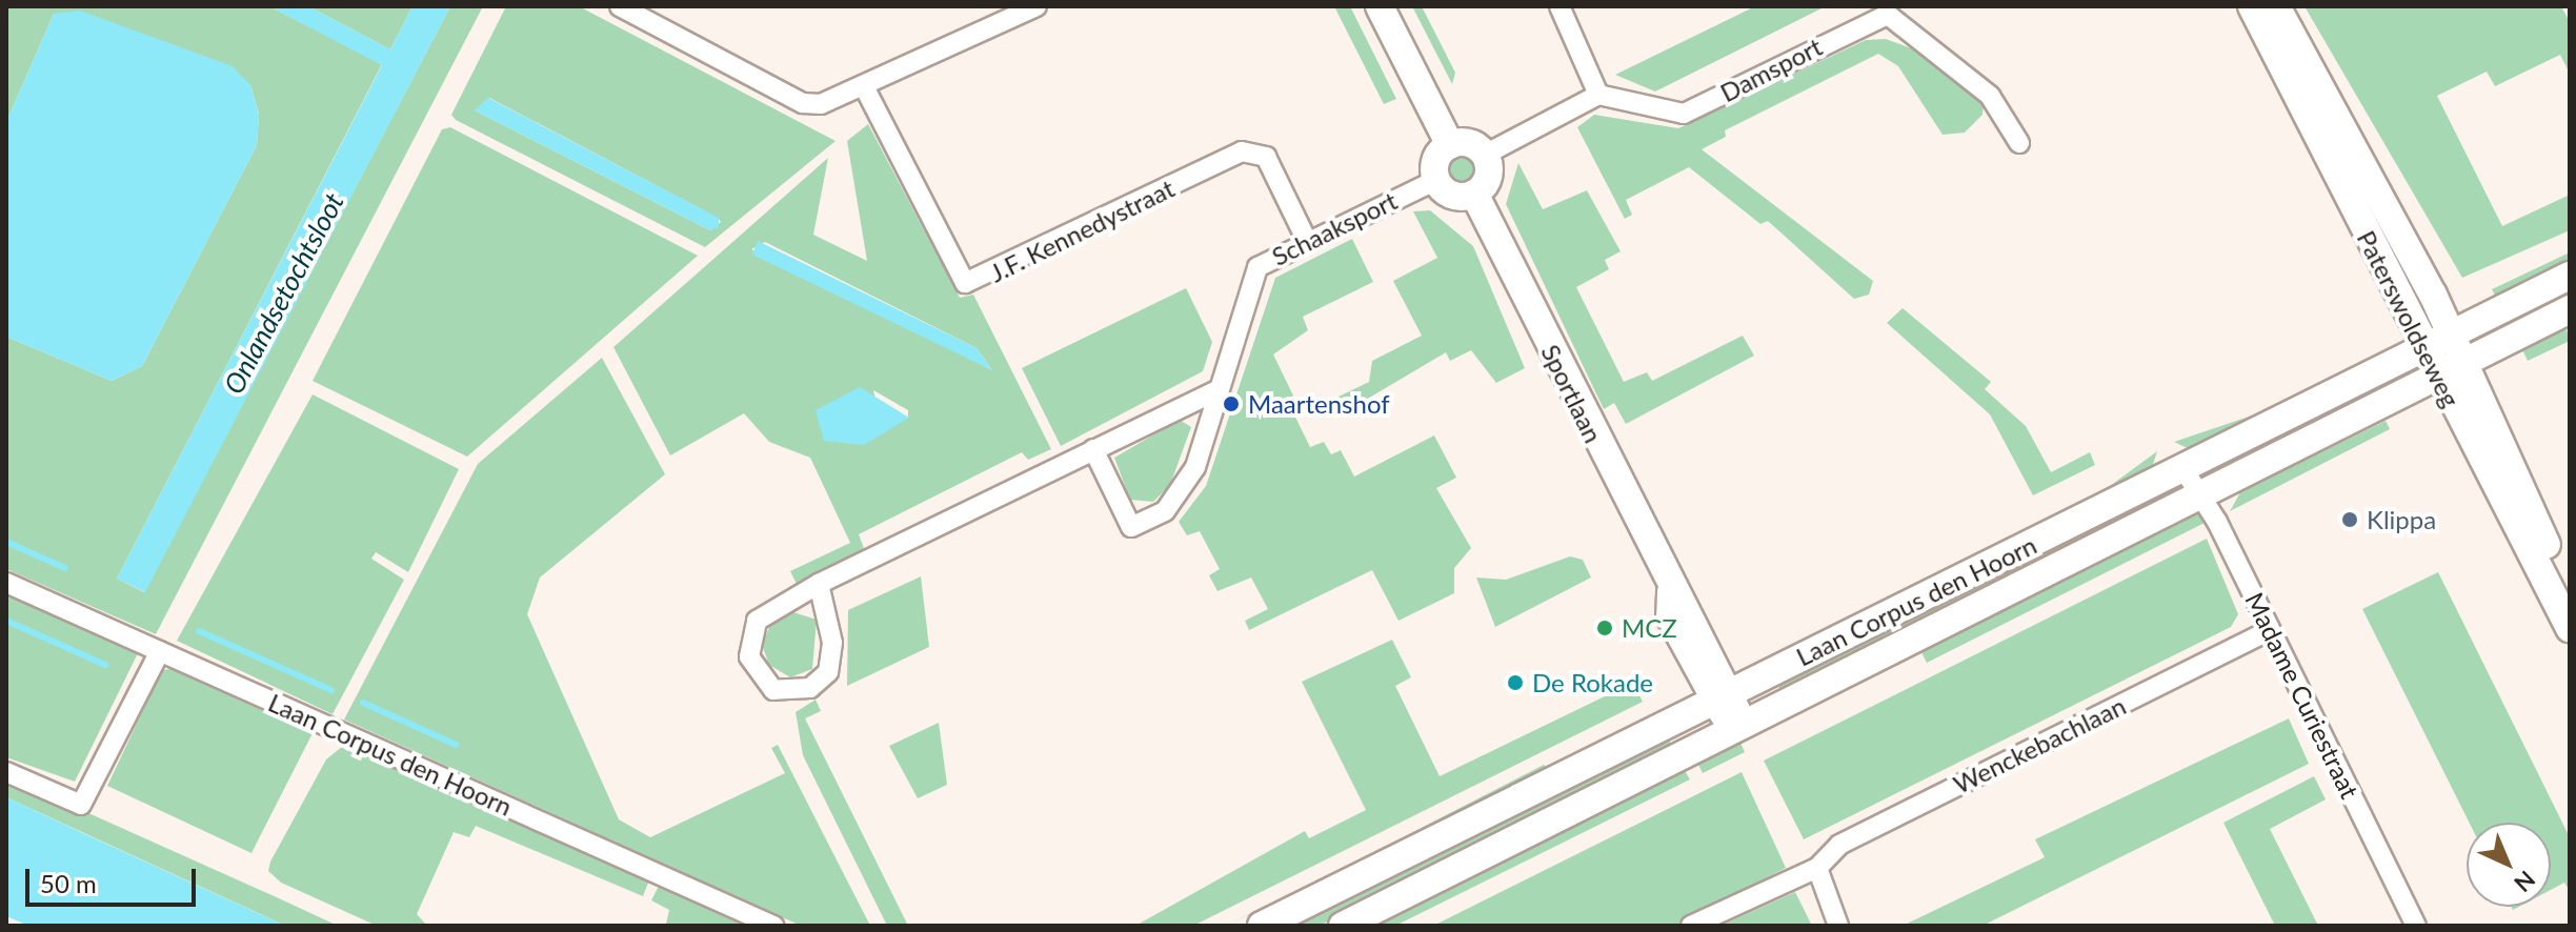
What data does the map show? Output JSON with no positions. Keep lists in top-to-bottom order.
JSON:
{
  "streets": {
    "main road": ["Paterswoldseweg", "Sportlaan", "Laan Corpus den Hoorn"],
    "street": [
      "Damsport",
      "Schaaksport",
      "J.F. Kennedystraat",
      "Madame Curiestraat",
      "Wenckebachlaan"
    ]
  },
  "crossings": [
    ["Schaaksport", "J.F. Kennedystraat"],
    ["Schaaksport", "Sportlaan"],
    ["Paterswoldseweg", "Laan Corpus den Hoorn"],
    ["Sportlaan", "Laan Corpus den Hoorn"],
    ["Laan Corpus den Hoorn", "Madame Curiestraat"],
    ["Madame Curiestraat", "Wenckebachlaan"]
  ],
  "water": ["Onlandsetochtsloot"],
  "places": [
    "Maartenshof",
    "Klippa",
    "MCZ",
    "De Rokade"
  ],
  "scale_bar": "50 m",
  "north": "bottom right"
}
